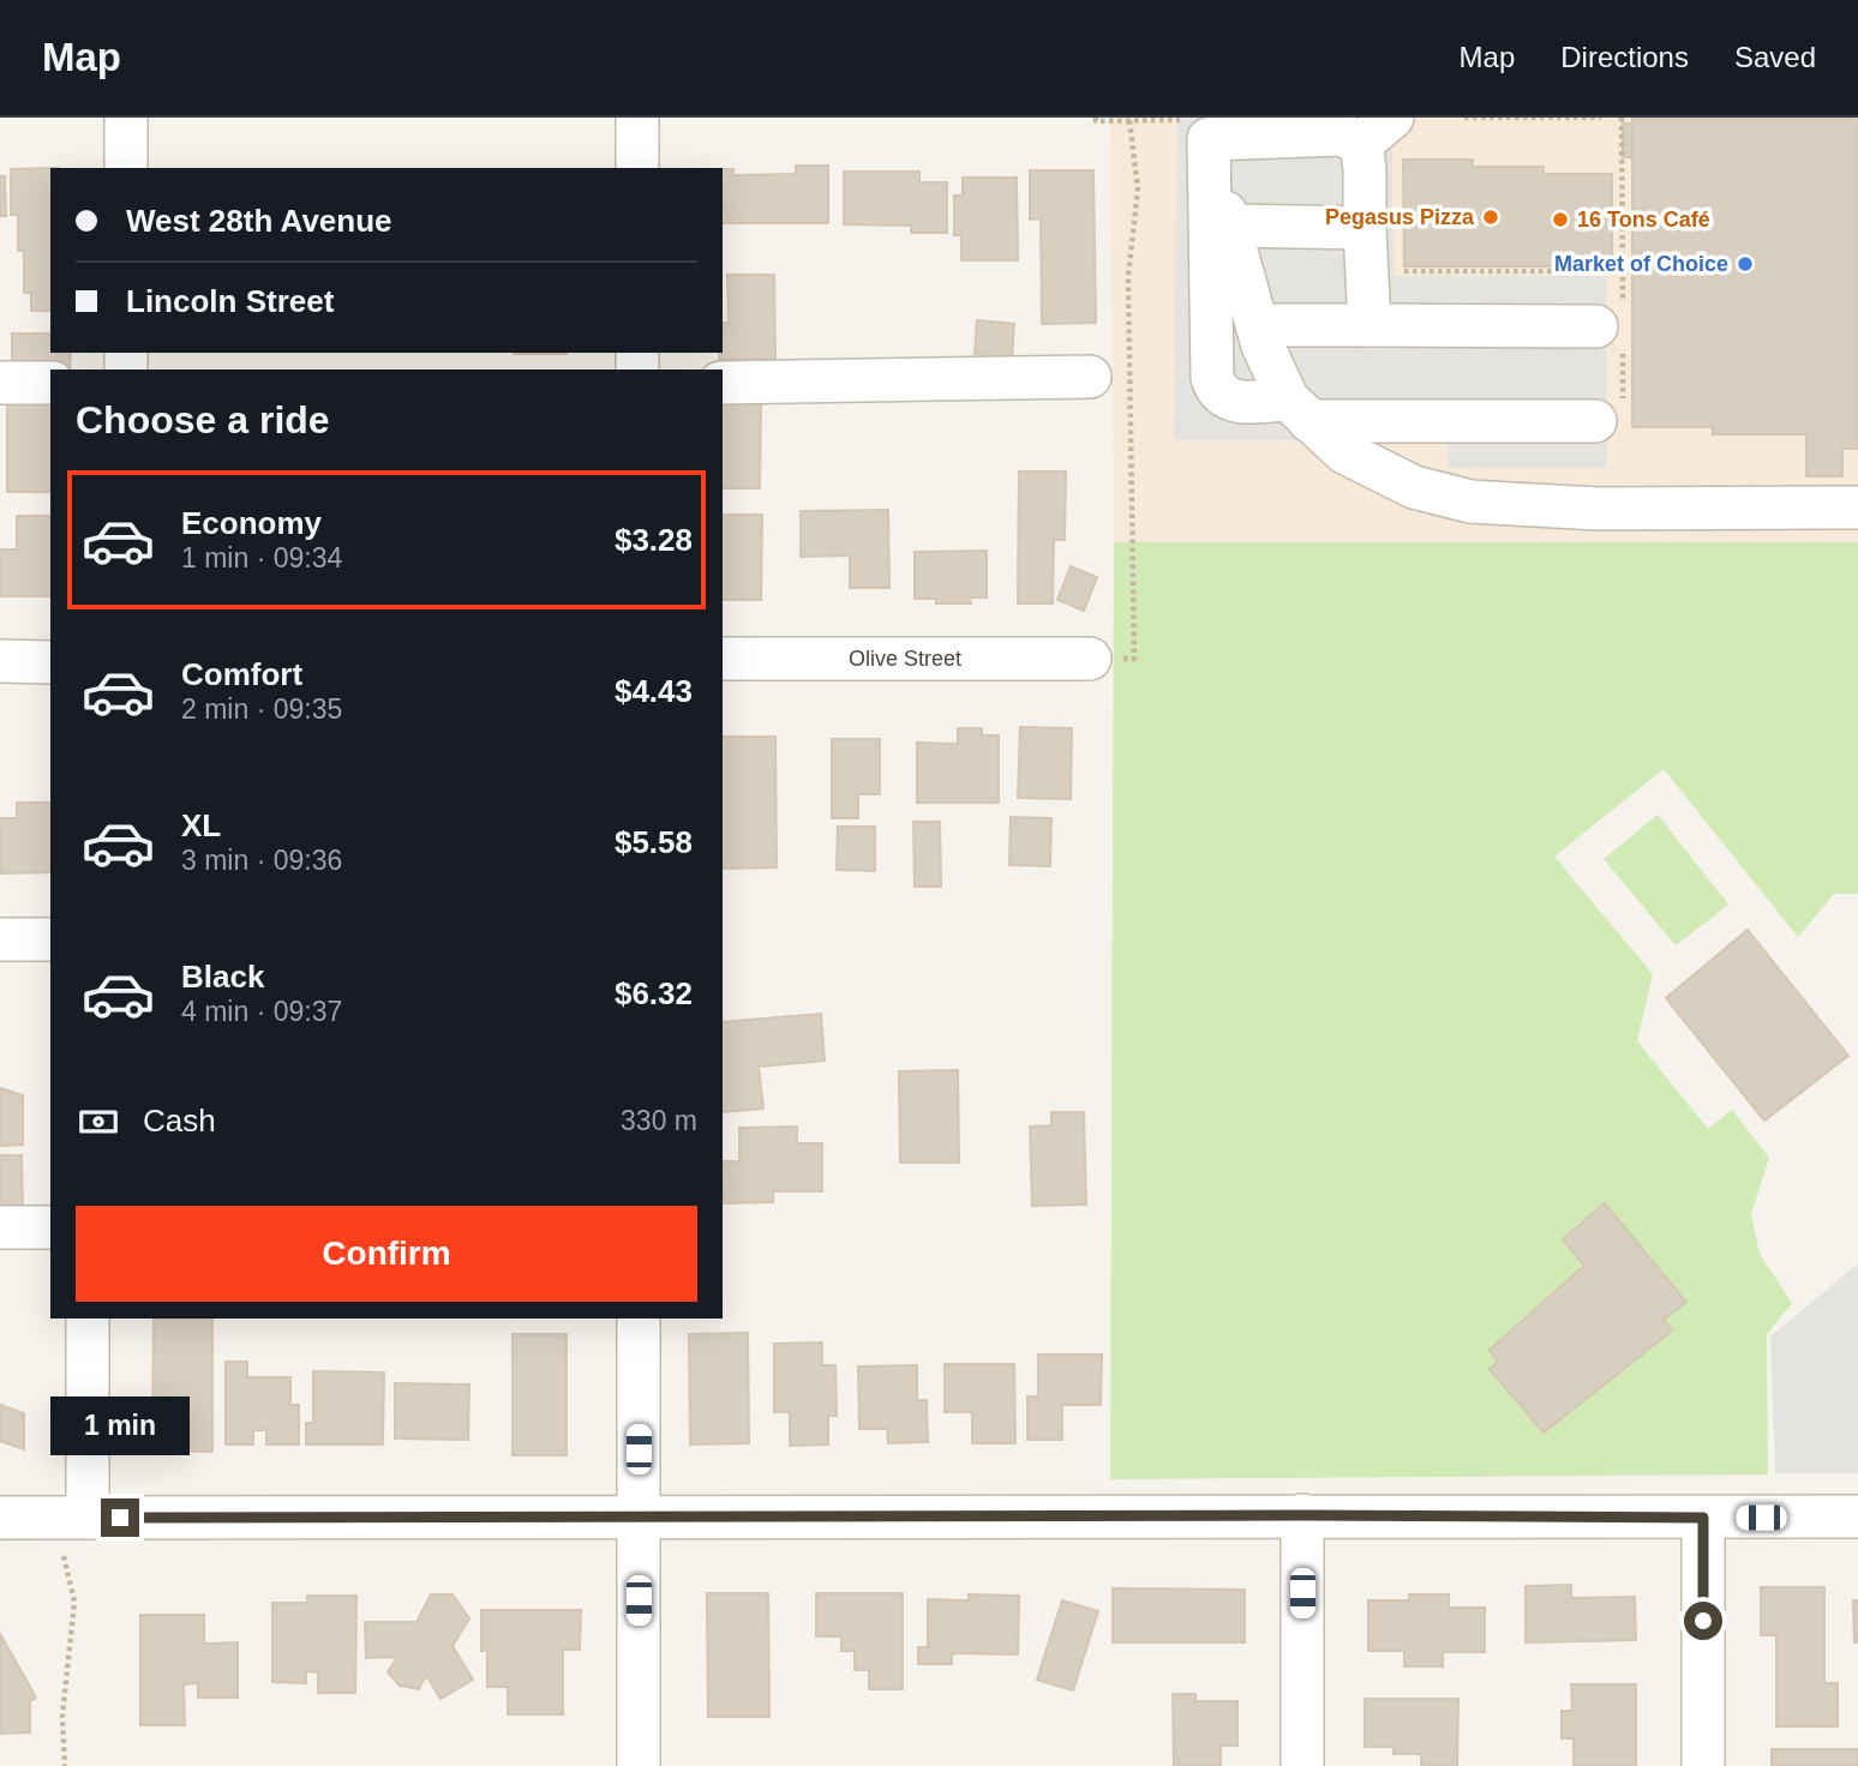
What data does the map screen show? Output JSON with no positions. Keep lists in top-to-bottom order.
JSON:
{
  "streets": {
    "street": ["Olive Street"]
  },
  "places": ["Pegasus Pizza", "16 Tons Café", "Market of Choice"],
  "page": {
    "header": "Map",
    "nav": ["Map", "Directions", "Saved"],
    "banner": ["West 28th Avenue", "Lincoln Street"],
    "heading": "Choose a ride",
    "list": [
      {
        "name": "Economy",
        "note": "1 min · 09:34",
        "value": "$3.28"
      },
      {
        "name": "Comfort",
        "note": "2 min · 09:35",
        "value": "$4.43"
      },
      {
        "name": "XL",
        "note": "3 min · 09:36",
        "value": "$5.58"
      },
      {
        "name": "Black",
        "note": "4 min · 09:37",
        "value": "$6.32"
      }
    ],
    "pay": ["Cash", "330 m"],
    "buttons": "Confirm",
    "bubble": "1 min"
  }
}
